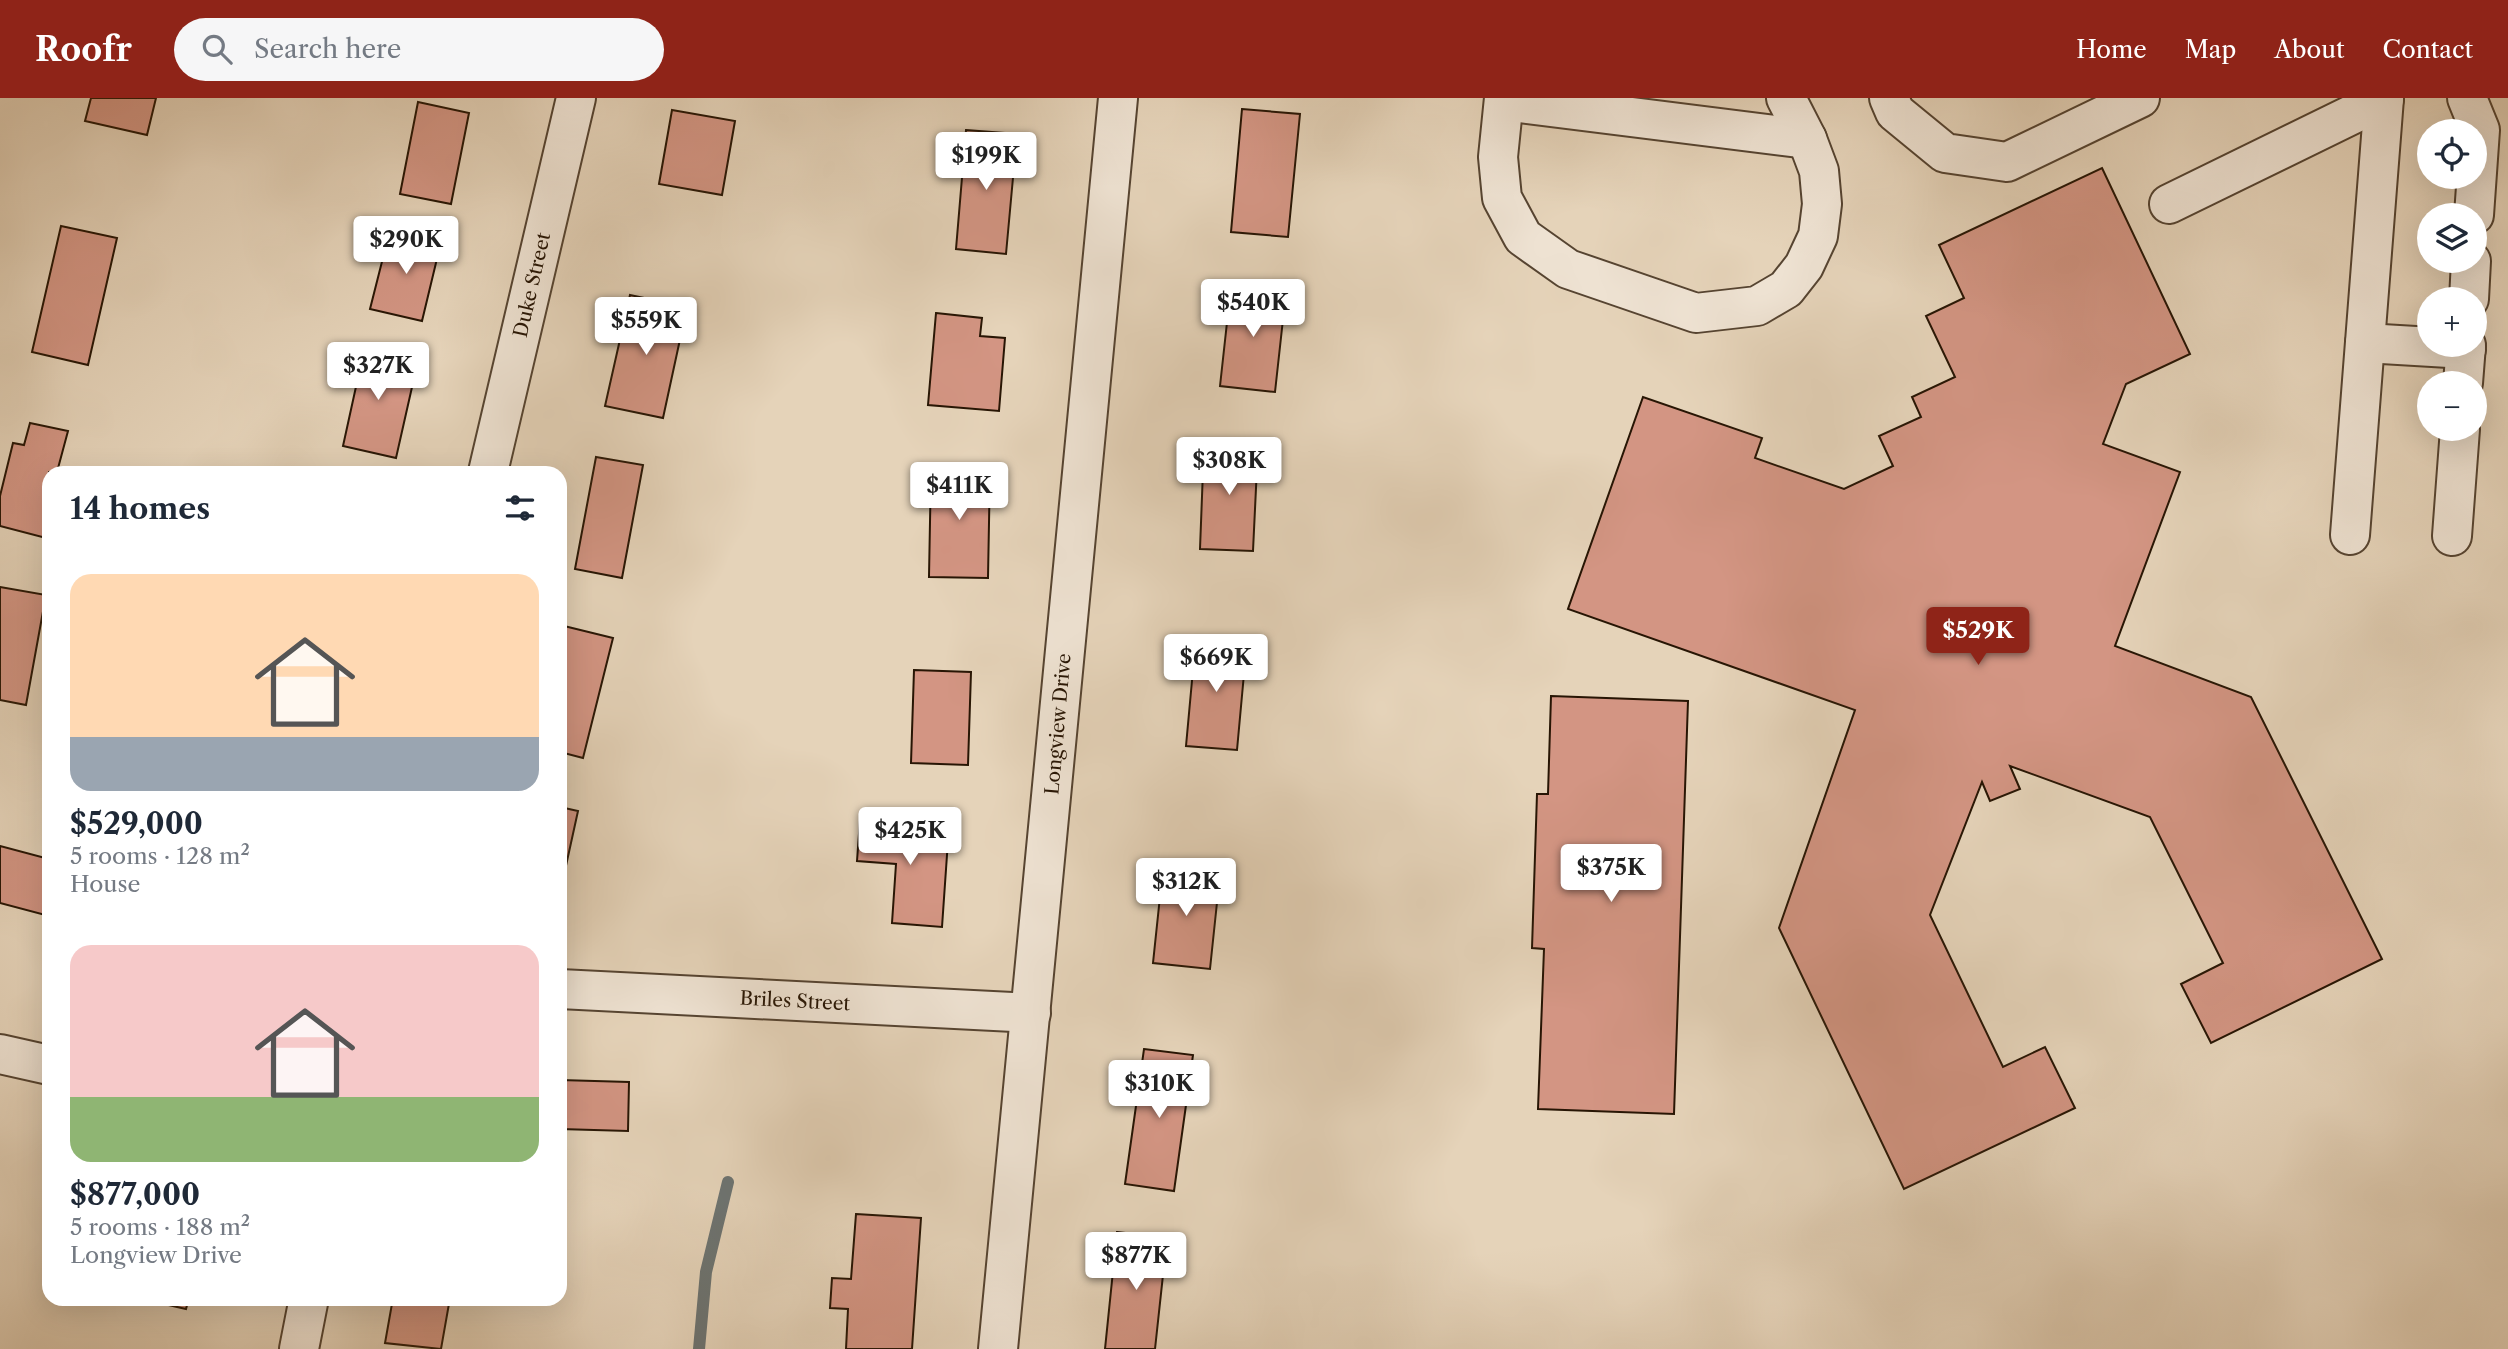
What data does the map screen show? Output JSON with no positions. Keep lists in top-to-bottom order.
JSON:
{
  "streets": {
    "street": ["Duke Street", "Longview Drive", "Briles Street"]
  },
  "crossings": [
    ["Longview Drive", "Briles Street"]
  ],
  "page": {
    "header": "Roofr",
    "search": "Search here",
    "nav": [
      "Home",
      "Map",
      "About",
      "Contact"
    ],
    "map_buttons": ["+", "−"],
    "price": [
      "$199K",
      "$290K",
      "$540K",
      "$559K",
      "$327K",
      "$308K",
      "$411K",
      "$529K",
      "$669K",
      "$425K",
      "$375K",
      "$312K",
      "$310K",
      "$877K"
    ],
    "heading": "14 homes",
    "list": [
      {
        "name": "$529,000",
        "note": "5 rooms · 128 m² · House"
      },
      {
        "name": "$877,000",
        "note": "5 rooms · 188 m² · Longview Drive"
      }
    ]
  }
}
